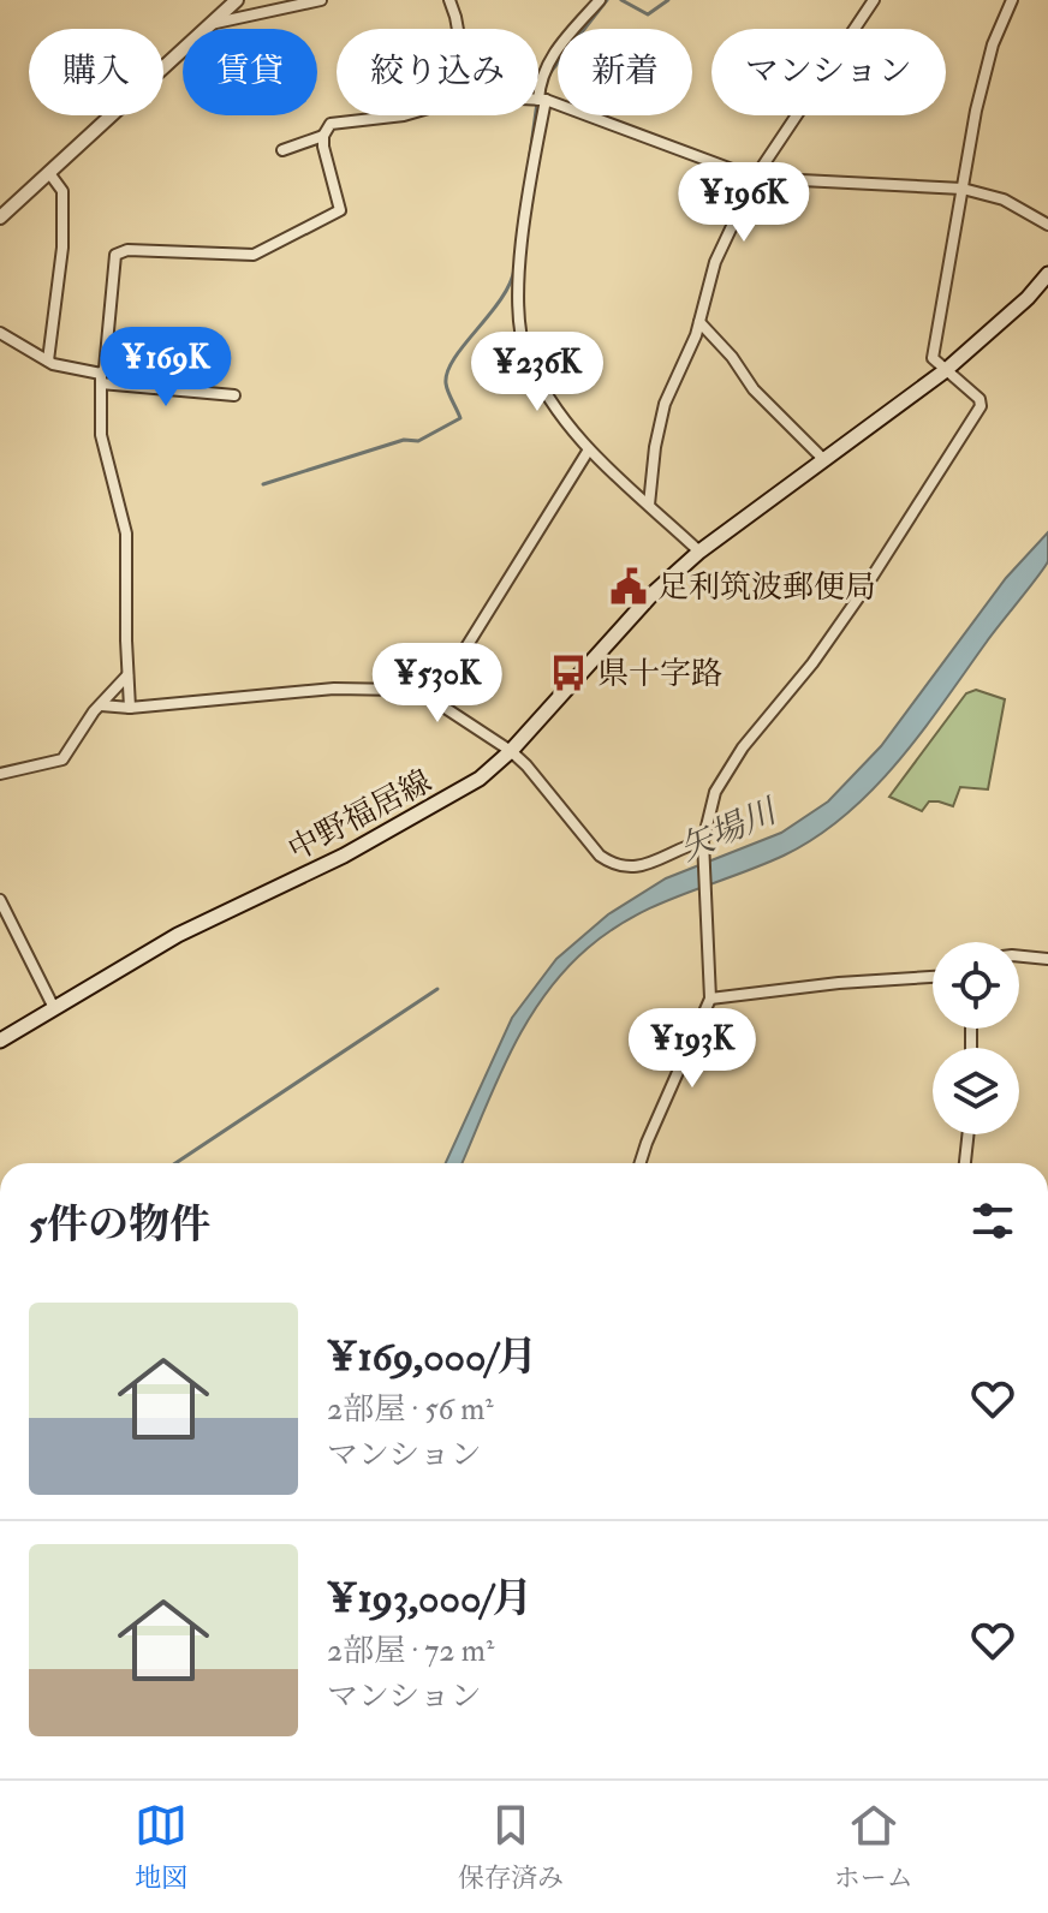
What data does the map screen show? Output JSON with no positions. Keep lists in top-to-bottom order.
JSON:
{
  "streets": {
    "main road": ["中野福居線"]
  },
  "water": ["矢場川"],
  "places": {
    "public building": ["足利筑波郵便局"],
    "bus stop": ["県十字路"]
  },
  "page": {
    "chip": [
      "購入",
      "賃貸",
      "絞り込み",
      "新着",
      "マンション"
    ],
    "price": [
      "¥196K",
      "¥169K",
      "¥236K",
      "¥530K",
      "¥193K"
    ],
    "heading": "5件の物件",
    "list": [
      {
        "name": "¥169,000/月",
        "note": "2部屋 · 56 m² · マンション"
      },
      {
        "name": "¥193,000/月",
        "note": "2部屋 · 72 m² · マンション"
      }
    ],
    "tabs": ["地図", "保存済み", "ホーム"]
  }
}
